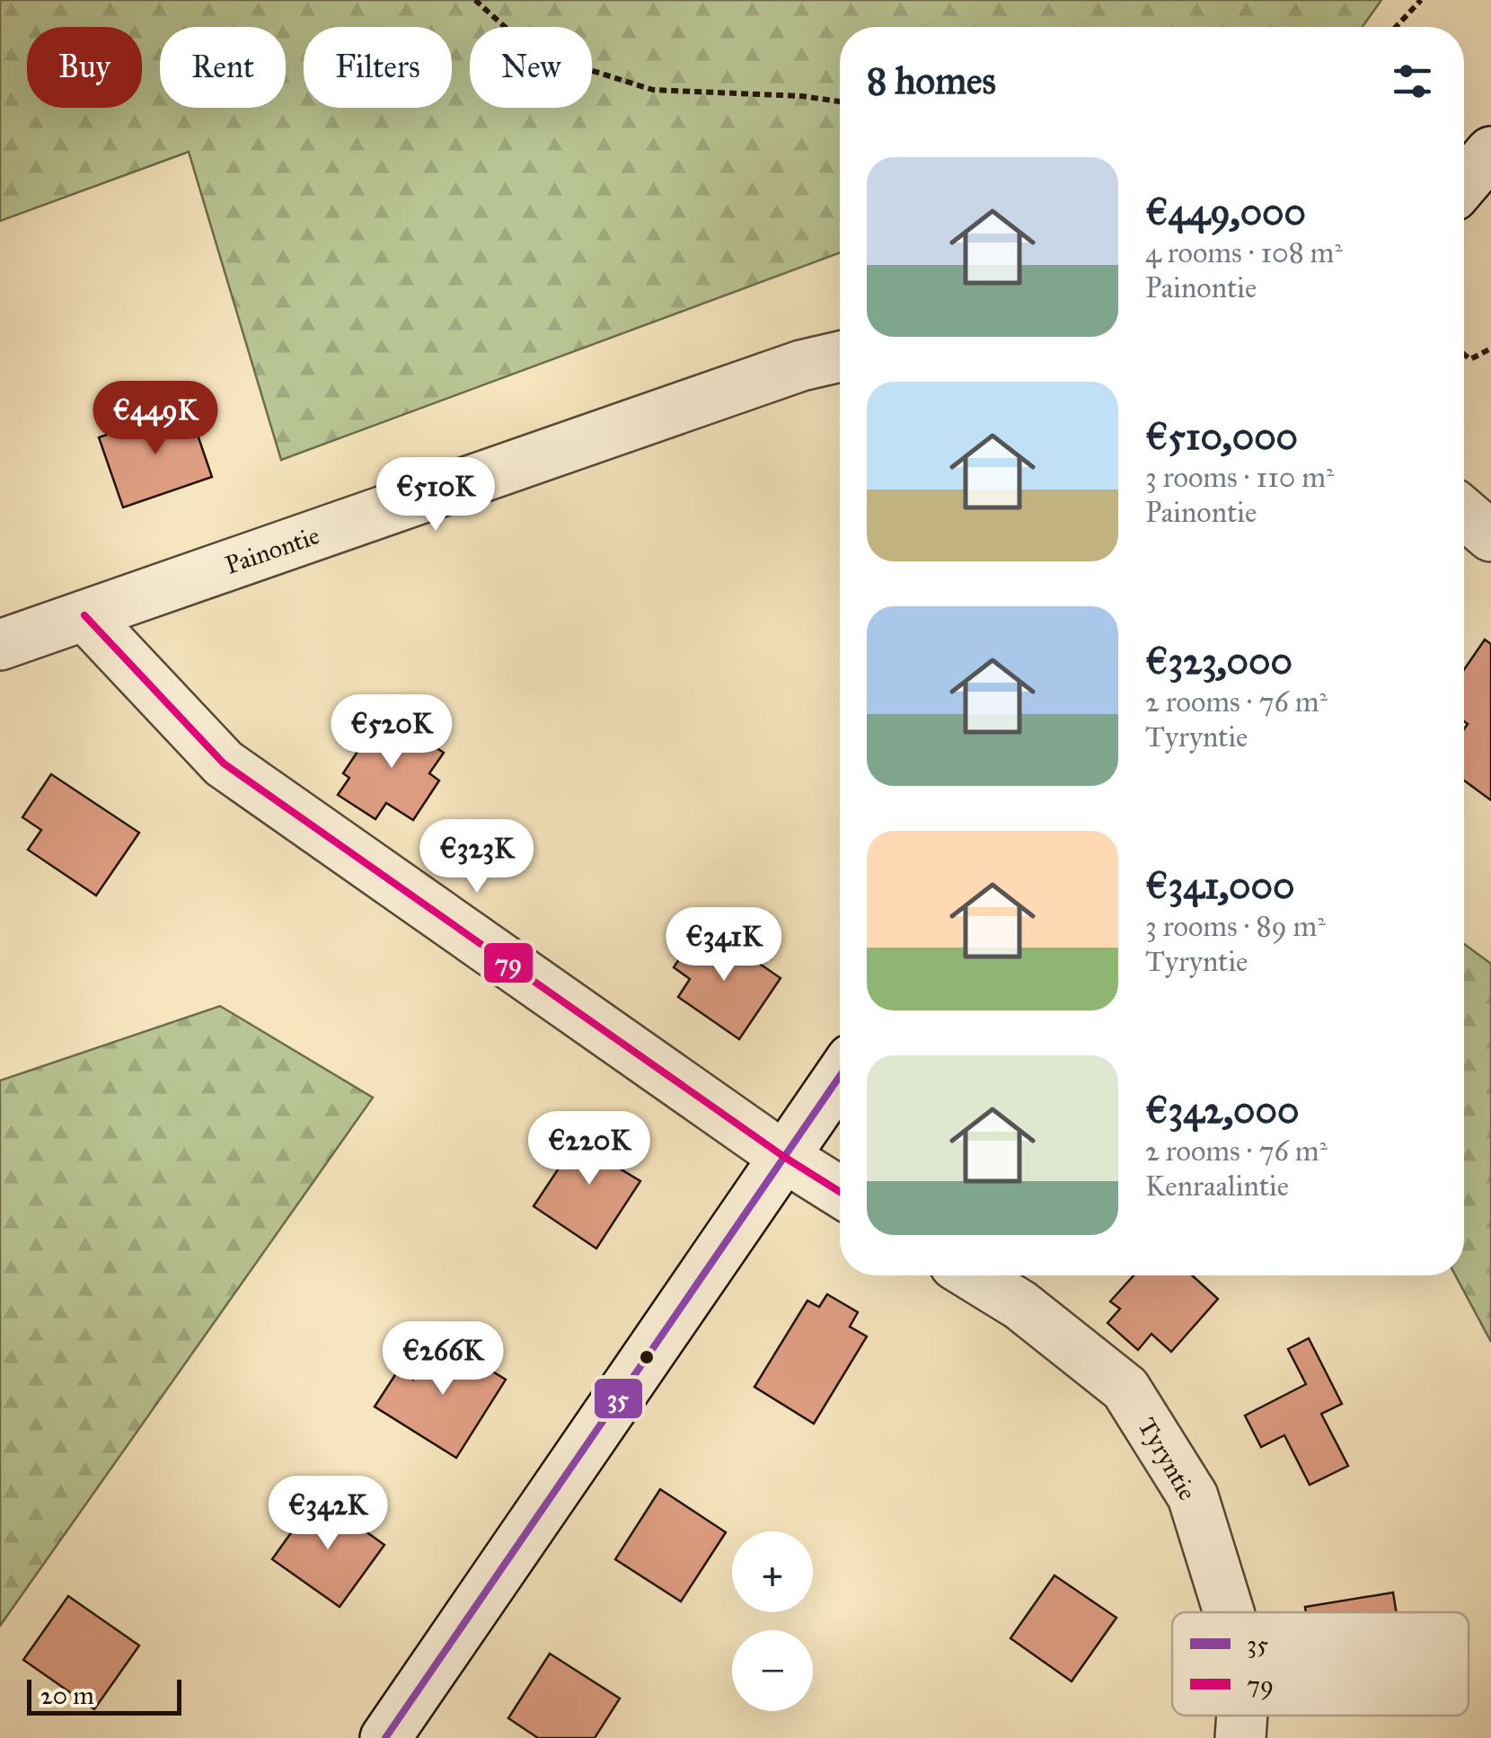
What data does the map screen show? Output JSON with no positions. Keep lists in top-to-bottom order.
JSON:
{
  "streets": {
    "street": ["Painontie", "Tyryntie"]
  },
  "lines": ["transit line 79", "transit line 35"],
  "legend": ["35", "79"],
  "scale_bar": "20 m",
  "page": {
    "chip": [
      "Buy",
      "Rent",
      "Filters",
      "New"
    ],
    "heading": "8 homes",
    "list": [
      {
        "name": "€449,000",
        "note": "4 rooms · 108 m² · Painontie"
      },
      {
        "name": "€510,000",
        "note": "3 rooms · 110 m² · Painontie"
      },
      {
        "name": "€323,000",
        "note": "2 rooms · 76 m² · Tyryntie"
      },
      {
        "name": "€341,000",
        "note": "3 rooms · 89 m² · Tyryntie"
      },
      {
        "name": "€342,000",
        "note": "2 rooms · 76 m² · Kenraalintie"
      }
    ],
    "price": [
      "€449K",
      "€510K",
      "€520K",
      "€323K",
      "€341K",
      "€220K",
      "€266K",
      "€342K"
    ],
    "map_buttons": ["+", "−"],
    "scale": "20 m"
  }
}
